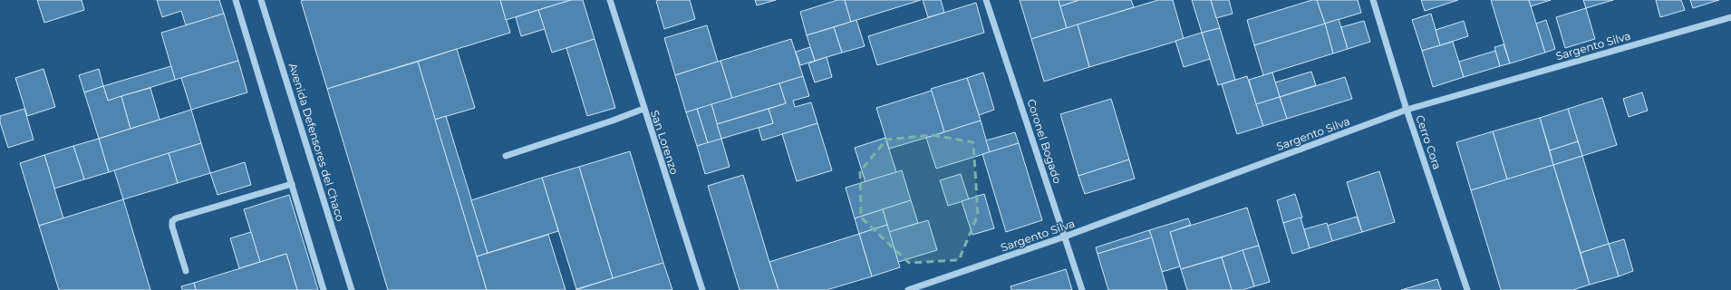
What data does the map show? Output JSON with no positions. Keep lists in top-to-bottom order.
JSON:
{
  "streets": {
    "street": [
      "Sargento Silva",
      "Coronel Bogado",
      "Avenida Defensores del Chaco",
      "San Lorenzo",
      "Cerro Cora"
    ]
  },
  "crossings": [
    ["Sargento Silva", "Coronel Bogado"],
    ["Sargento Silva", "Cerro Cora"]
  ]
}
